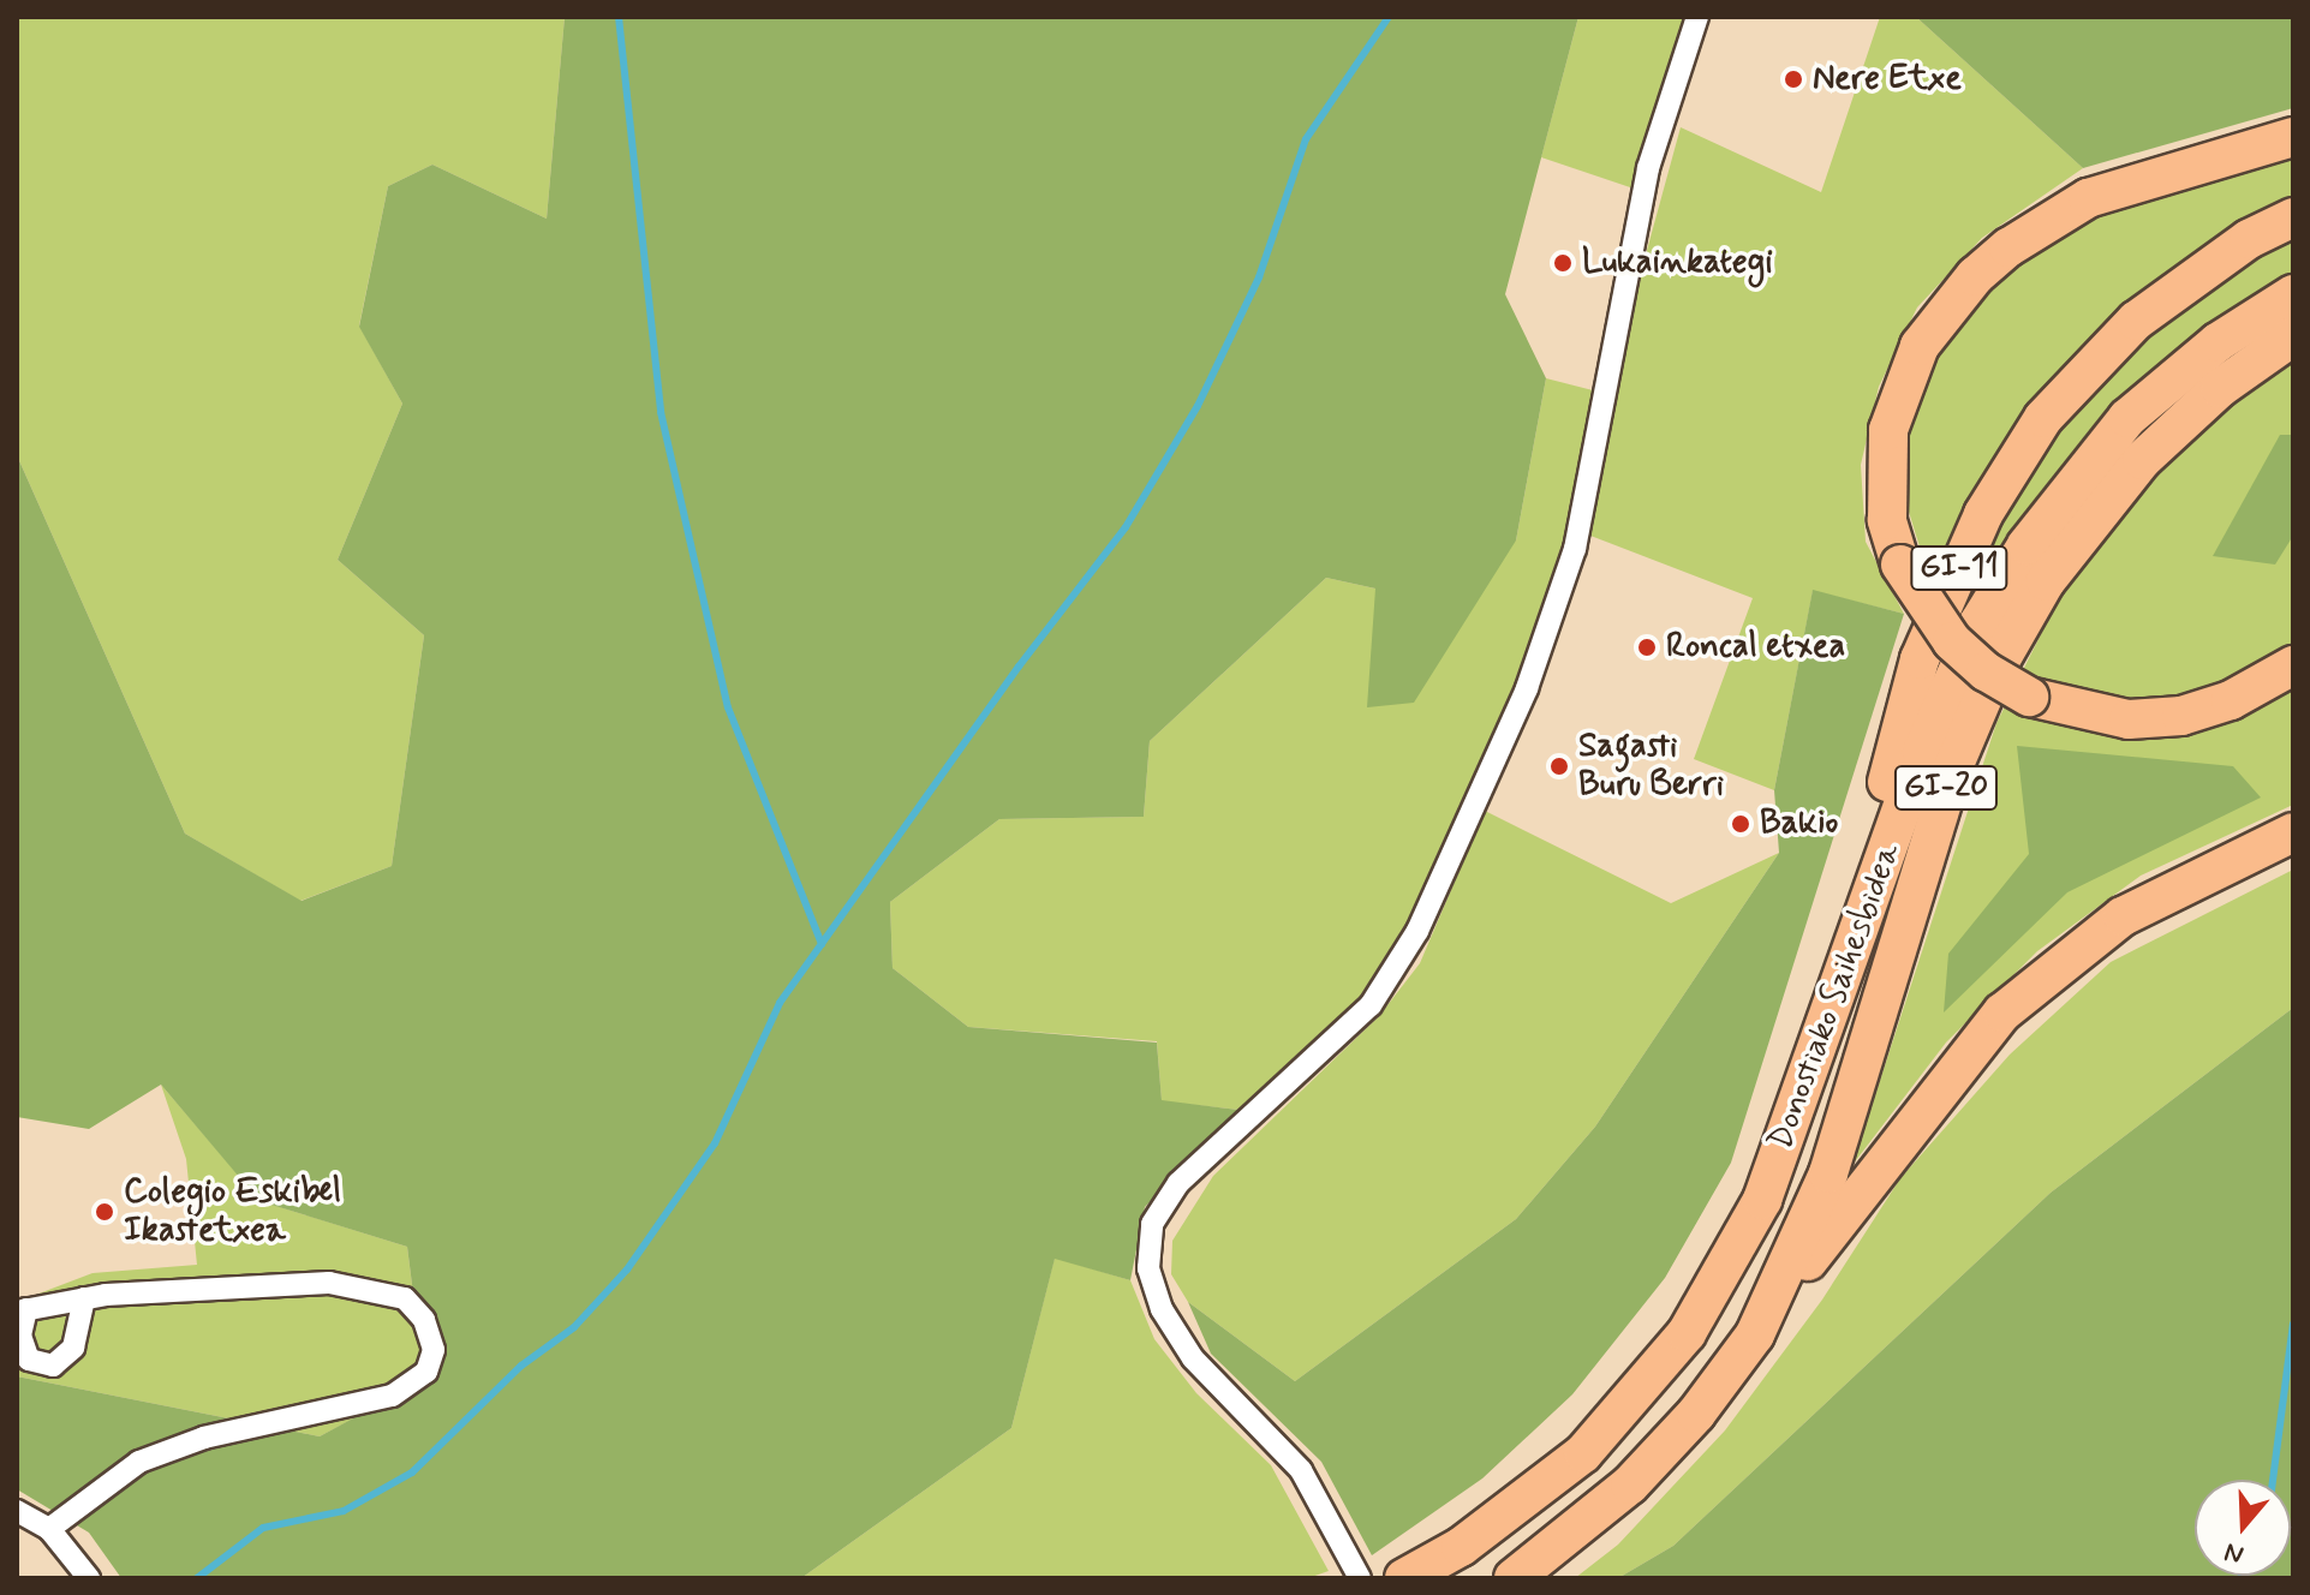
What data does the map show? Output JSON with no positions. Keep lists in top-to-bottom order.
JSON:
{
  "streets": {
    "highway": ["GI-11", "GI-20", "Donostiako Saihesbidea"]
  },
  "crossings": [
    ["GI-11", "Donostiako Saihesbidea"]
  ],
  "places": [
    "Nere Etxe",
    "Lukainkategi",
    "Roncal etxea",
    "Sagasti Buru Berri",
    "Bakio",
    "Colegio Eskibel Ikastetxea"
  ],
  "north": "bottom"
}
